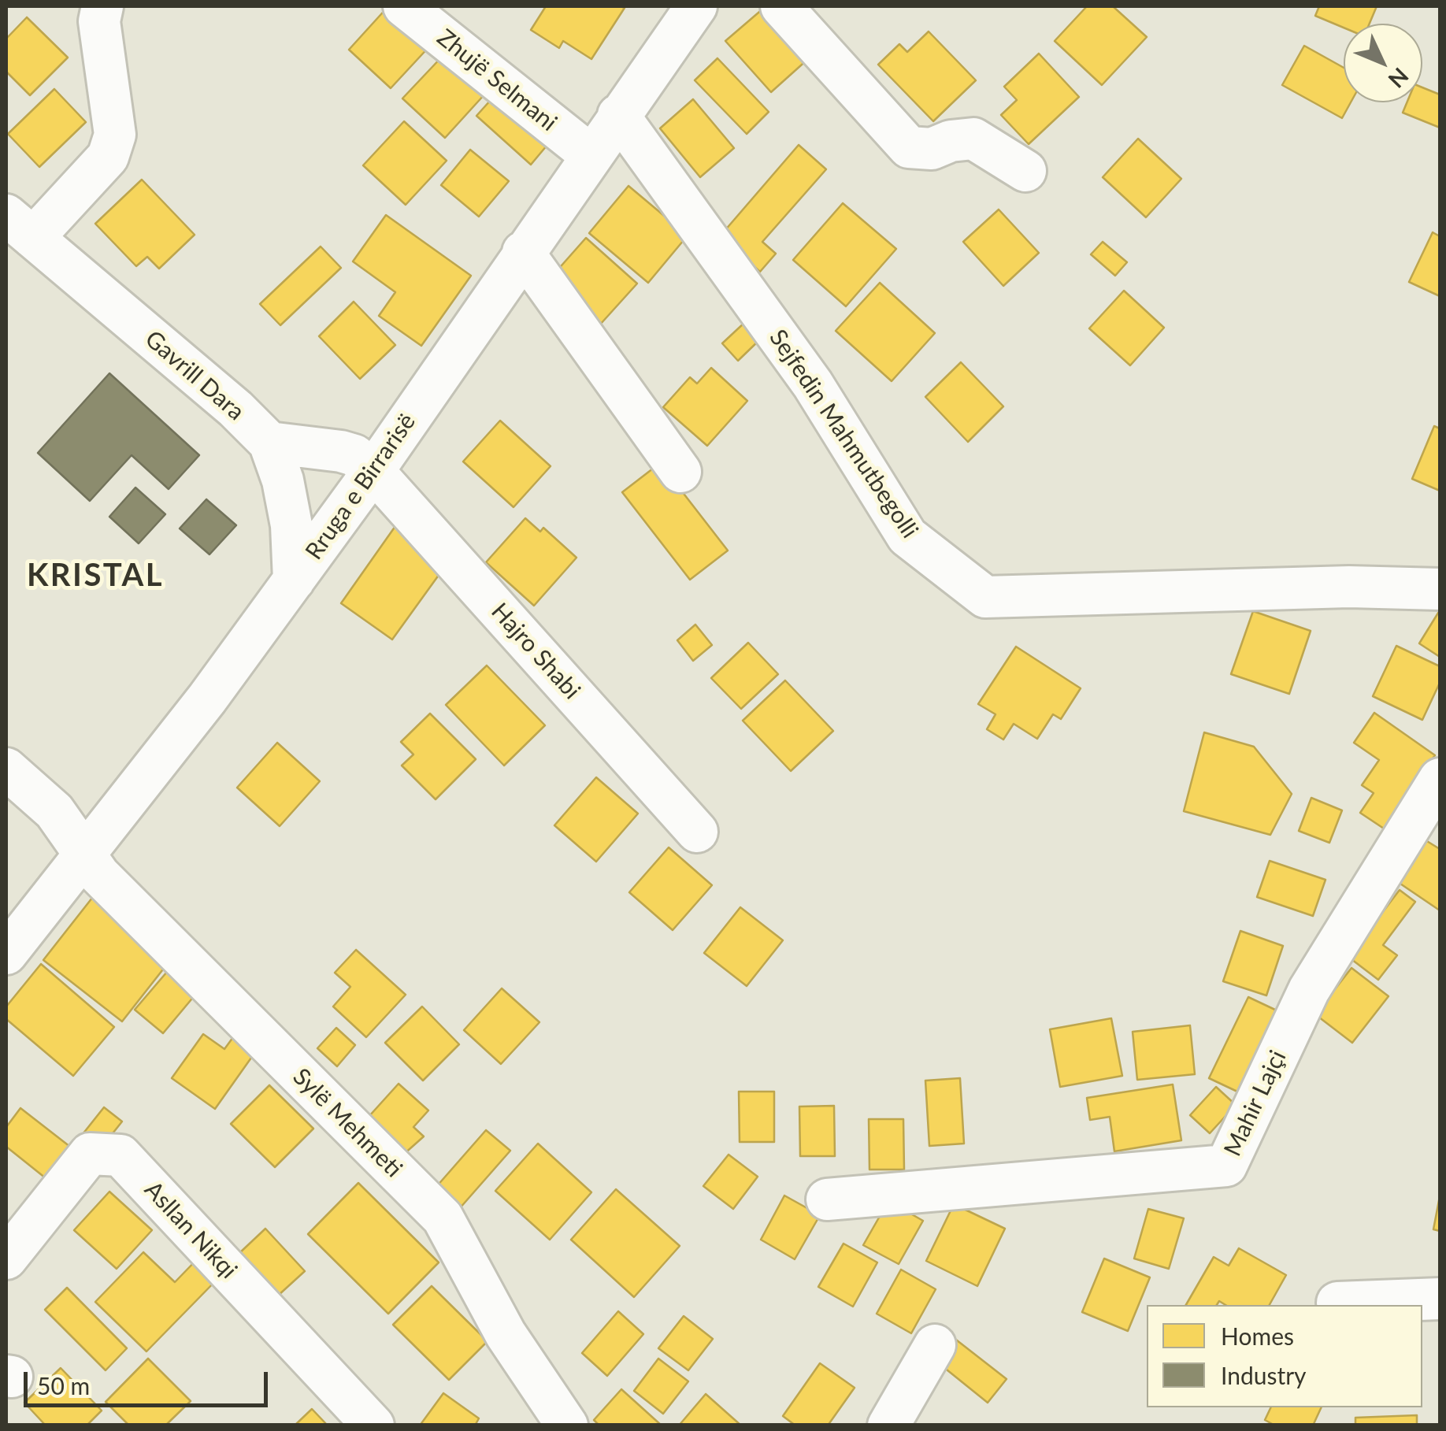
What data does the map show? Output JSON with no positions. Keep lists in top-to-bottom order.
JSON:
{
  "streets": {
    "street": [
      "Zhujë Selmani",
      "Gavrill Dara",
      "Sejfedin Mahmutbegolli",
      "Rruga e Birrarisë",
      "Hajro Shabi",
      "Mahir Lajçi",
      "Sylë Mehmeti",
      "Asllan Nikqi"
    ]
  },
  "crossings": [
    ["Zhujë Selmani", "Rruga e Birrarisë"],
    ["Sejfedin Mahmutbegolli", "Rruga e Birrarisë"],
    ["Rruga e Birrarisë", "Hajro Shabi"],
    ["Rruga e Birrarisë", "Sylë Mehmeti"]
  ],
  "districts": ["KRISTAL"],
  "legend": ["Homes", "Industry"],
  "scale_bar": "50 m",
  "north": "bottom right"
}
